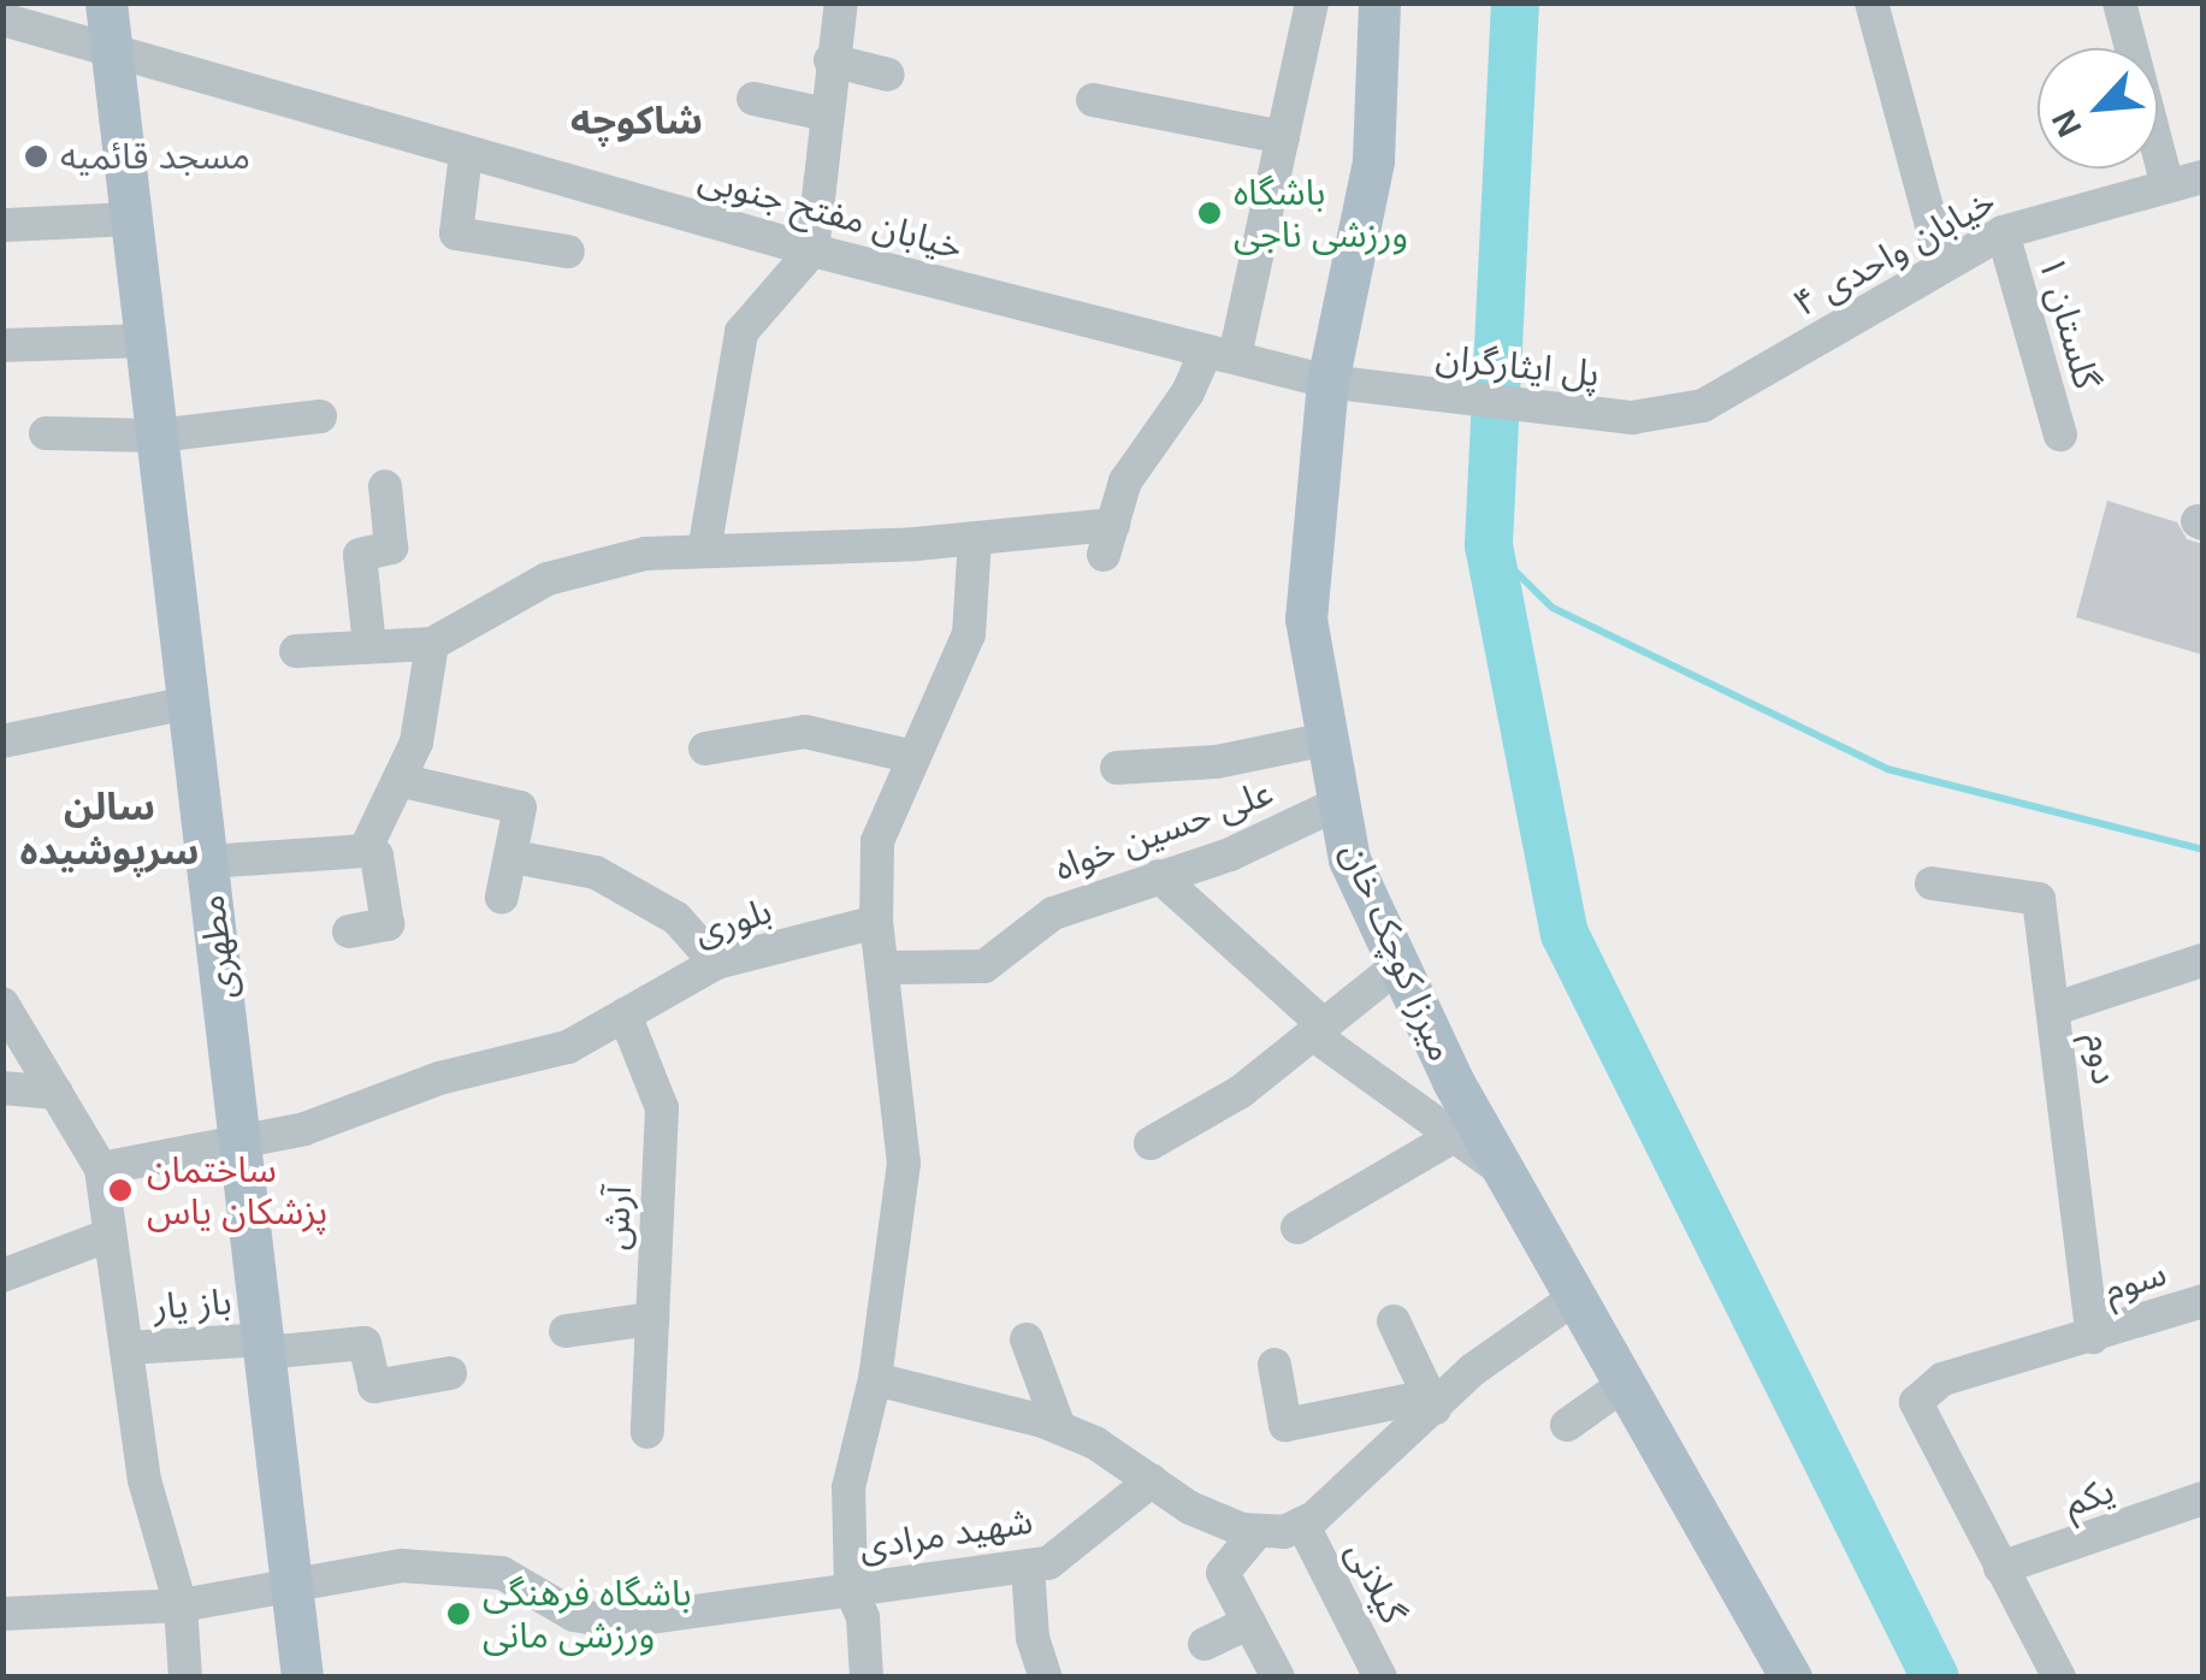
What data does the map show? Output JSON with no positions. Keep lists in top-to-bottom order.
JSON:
{
  "streets": {
    "main road": ["مطهری", "میرزا کوچک خان"],
    "street": [
      "خیابان مفتح جنوبی",
      "خیابان واحدی ۴",
      "گلستان ۱",
      "پل ایثارگران",
      "علی حسین خواه",
      "بلوری",
      "دوم",
      "آرش",
      "سوم",
      "باز یار",
      "یکم",
      "شهید مرادی",
      "گیلانی"
    ]
  },
  "crossings": [
    ["خیابان مفتح جنوبی", "پل ایثارگران"],
    ["خیابان مفتح جنوبی", "مطهری"],
    ["خیابان مفتح جنوبی", "میرزا کوچک خان"],
    ["خیابان واحدی ۴", "گلستان ۱"],
    ["خیابان واحدی ۴", "پل ایثارگران"],
    ["علی حسین خواه", "میرزا کوچک خان"],
    ["بلوری", "مطهری"],
    ["بلوری", "آرش"],
    ["مطهری", "باز یار"],
    ["مطهری", "شهید مرادی"],
    ["دوم", "سوم"],
    ["سوم", "یکم"]
  ],
  "districts": ["شاکوچه", "سالن سرپوشیده"],
  "places": [
    "مسجد قائمیه",
    "باشگاه ورزشی ناجی",
    "ساختمان پزشکان یاس",
    "باشگاه فرهنگی ورزشی مانی"
  ],
  "north": "bottom left"
}
